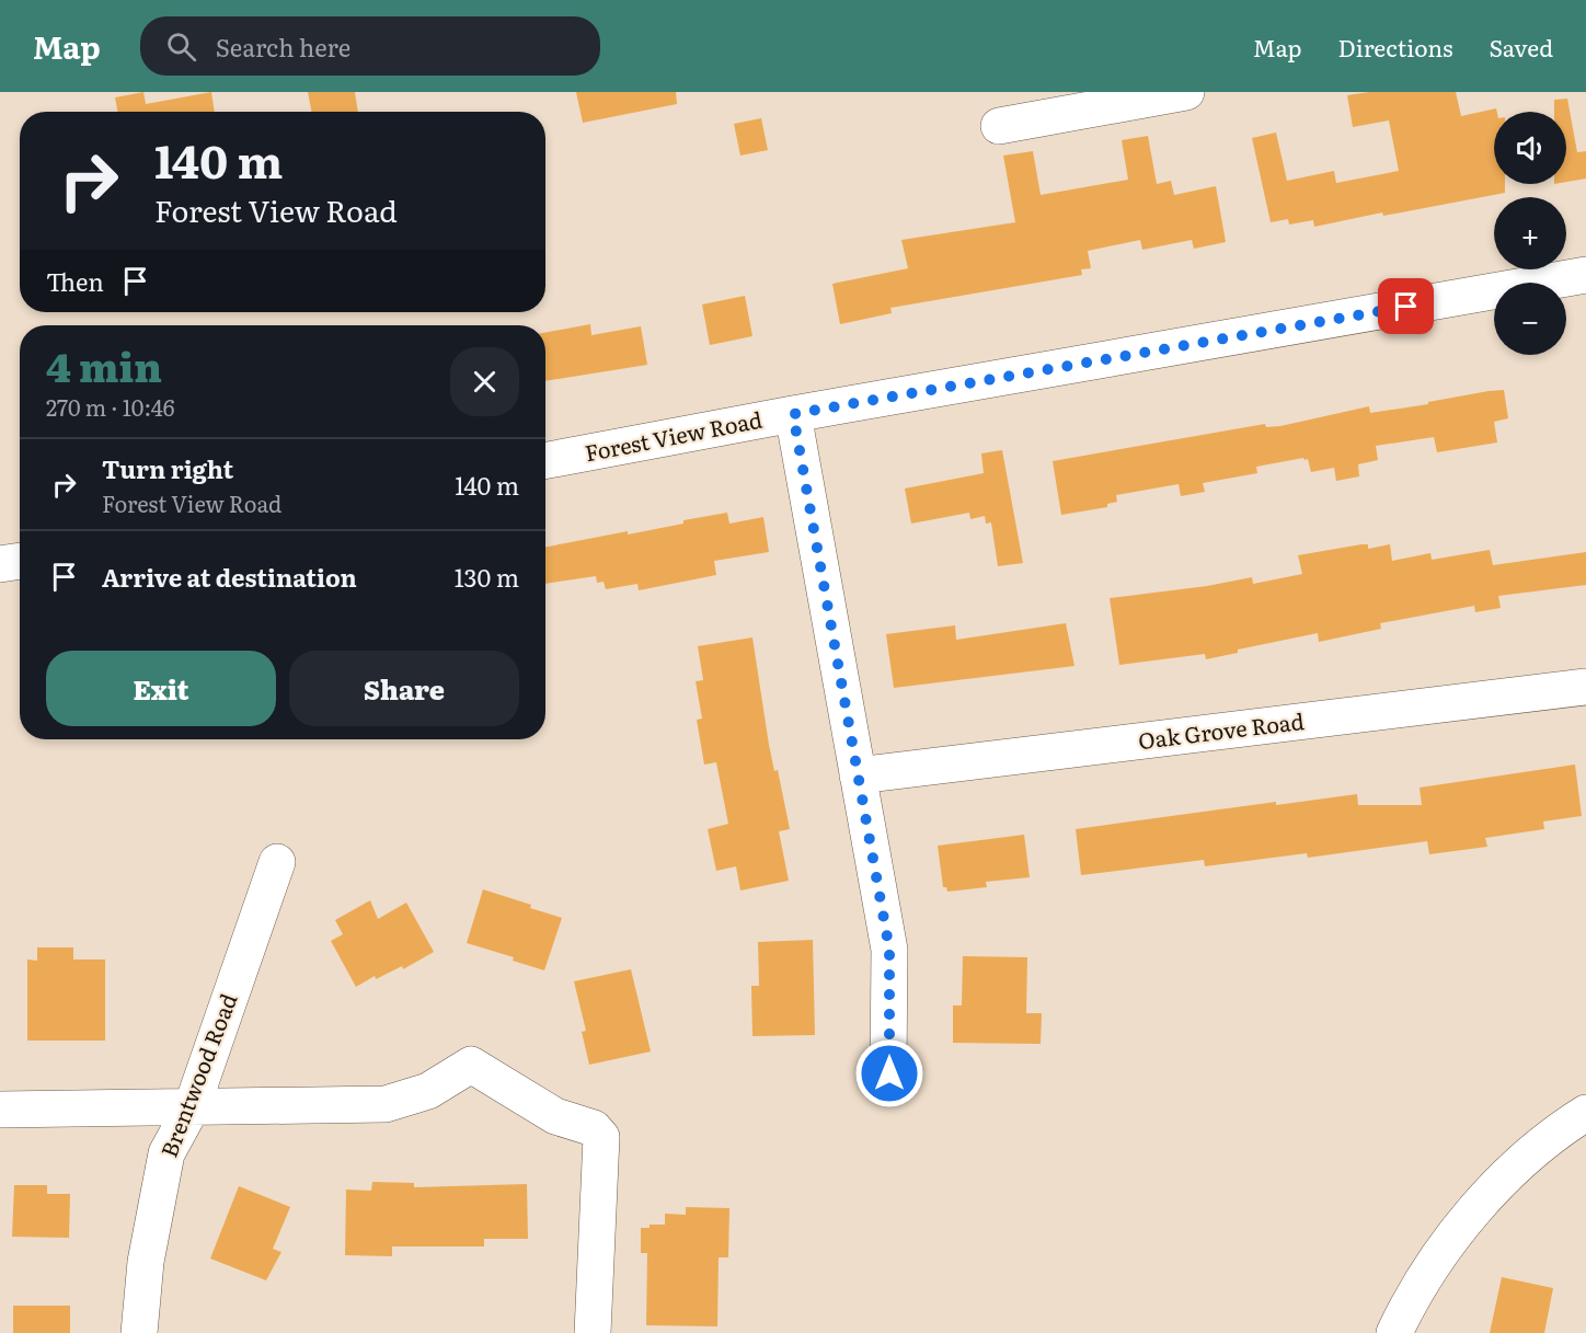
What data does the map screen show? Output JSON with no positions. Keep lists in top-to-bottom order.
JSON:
{
  "streets": {
    "street": ["Forest View Road", "Oak Grove Road", "Brentwood Road"]
  },
  "page": {
    "header": "Map",
    "search": "Search here",
    "nav": ["Map", "Directions", "Saved"],
    "map_buttons": ["+", "−"],
    "turn": ["140 m", "Forest View Road"],
    "then": "Then",
    "heading": ["4 min", "270 m · 10:46"],
    "list": [
      {
        "name": "Turn right",
        "note": "Forest View Road",
        "value": "140 m"
      },
      {
        "name": "Arrive at destination",
        "value": "130 m"
      }
    ],
    "buttons": ["Exit", "Share"]
  }
}
